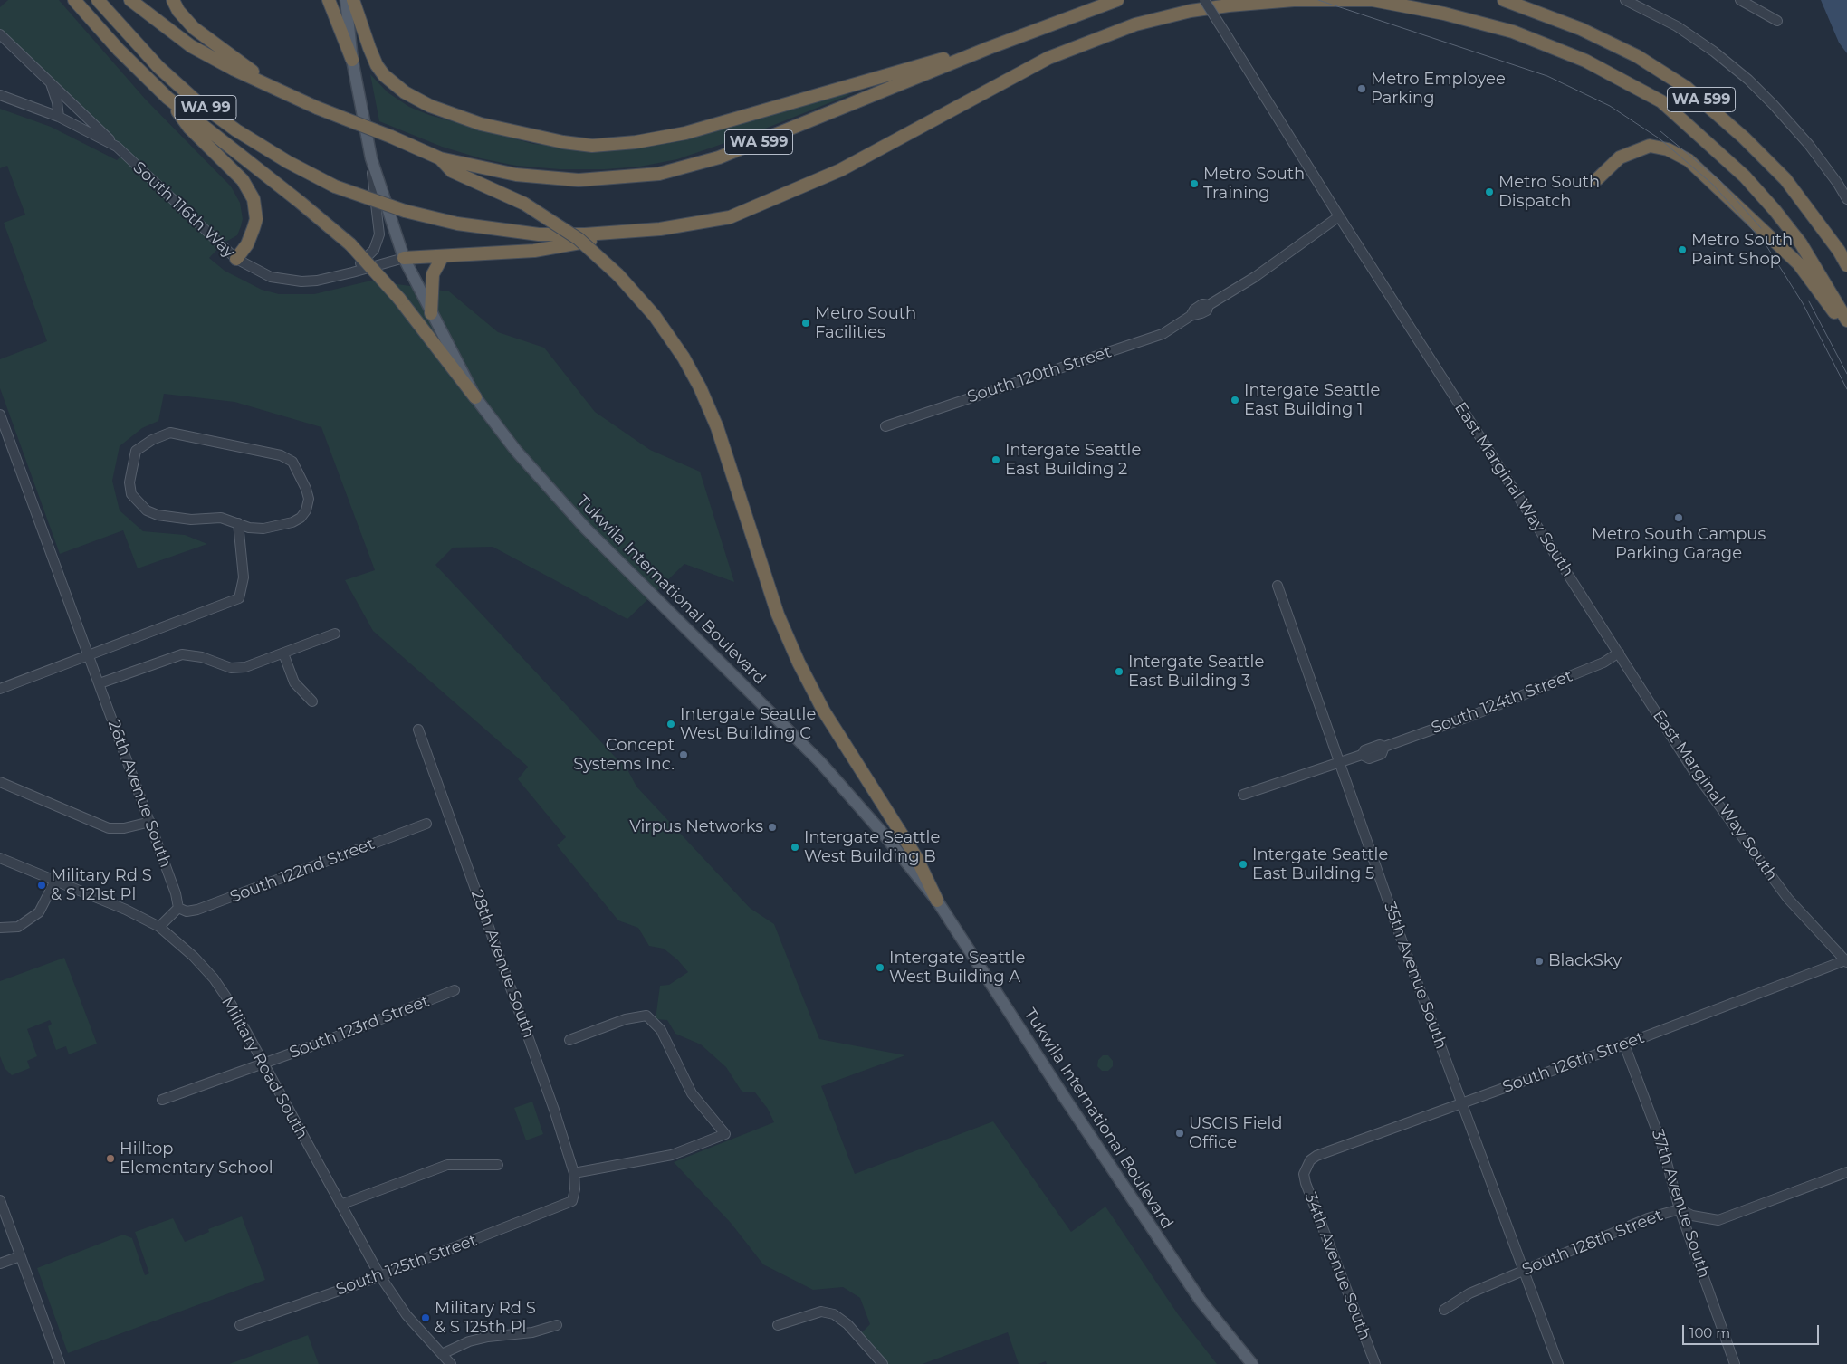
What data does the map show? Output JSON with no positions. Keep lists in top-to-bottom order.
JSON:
{
  "streets": {
    "highway": ["WA 599", "WA 99"],
    "main road": ["Tukwila International Boulevard"],
    "street": [
      "South 116th Way",
      "South 120th Street",
      "East Marginal Way South",
      "South 124th Street",
      "26th Avenue South",
      "South 122nd Street",
      "28th Avenue South",
      "35th Avenue South",
      "South 123rd Street",
      "South 126th Street",
      "Military Road South",
      "37th Avenue South",
      "South 128th Street",
      "South 125th Street",
      "34th Avenue South"
    ]
  },
  "crossings": [
    ["WA 599", "WA 99"],
    ["South 116th Way", "Tukwila International Boulevard"],
    ["South 120th Street", "East Marginal Way South"],
    ["East Marginal Way South", "South 124th Street"],
    ["East Marginal Way South", "South 126th Street"],
    ["South 124th Street", "35th Avenue South"],
    ["26th Avenue South", "South 122nd Street"],
    ["28th Avenue South", "South 125th Street"],
    ["35th Avenue South", "South 126th Street"],
    ["35th Avenue South", "South 128th Street"],
    ["South 123rd Street", "Military Road South"],
    ["South 126th Street", "37th Avenue South"],
    ["South 126th Street", "34th Avenue South"],
    ["Military Road South", "South 125th Street"],
    ["37th Avenue South", "South 128th Street"]
  ],
  "places": [
    "Metro Employee Parking",
    "Metro South Training",
    "Metro South Dispatch",
    "Metro South Paint Shop",
    "Metro South Facilities",
    "Intergate Seattle East Building 1",
    "Intergate Seattle East Building 2",
    "Metro South Campus Parking Garage",
    "Intergate Seattle East Building 3",
    "Intergate Seattle West Building C",
    "Concept Systems Inc.",
    "Virpus Networks",
    "Intergate Seattle West Building B",
    "Intergate Seattle East Building 5",
    "Military Rd S & S 121st Pl",
    "BlackSky",
    "Intergate Seattle West Building A",
    "USCIS Field Office",
    "Hilltop Elementary School",
    "Military Rd S & S 125th Pl"
  ],
  "scale_bar": "100 m"
}
